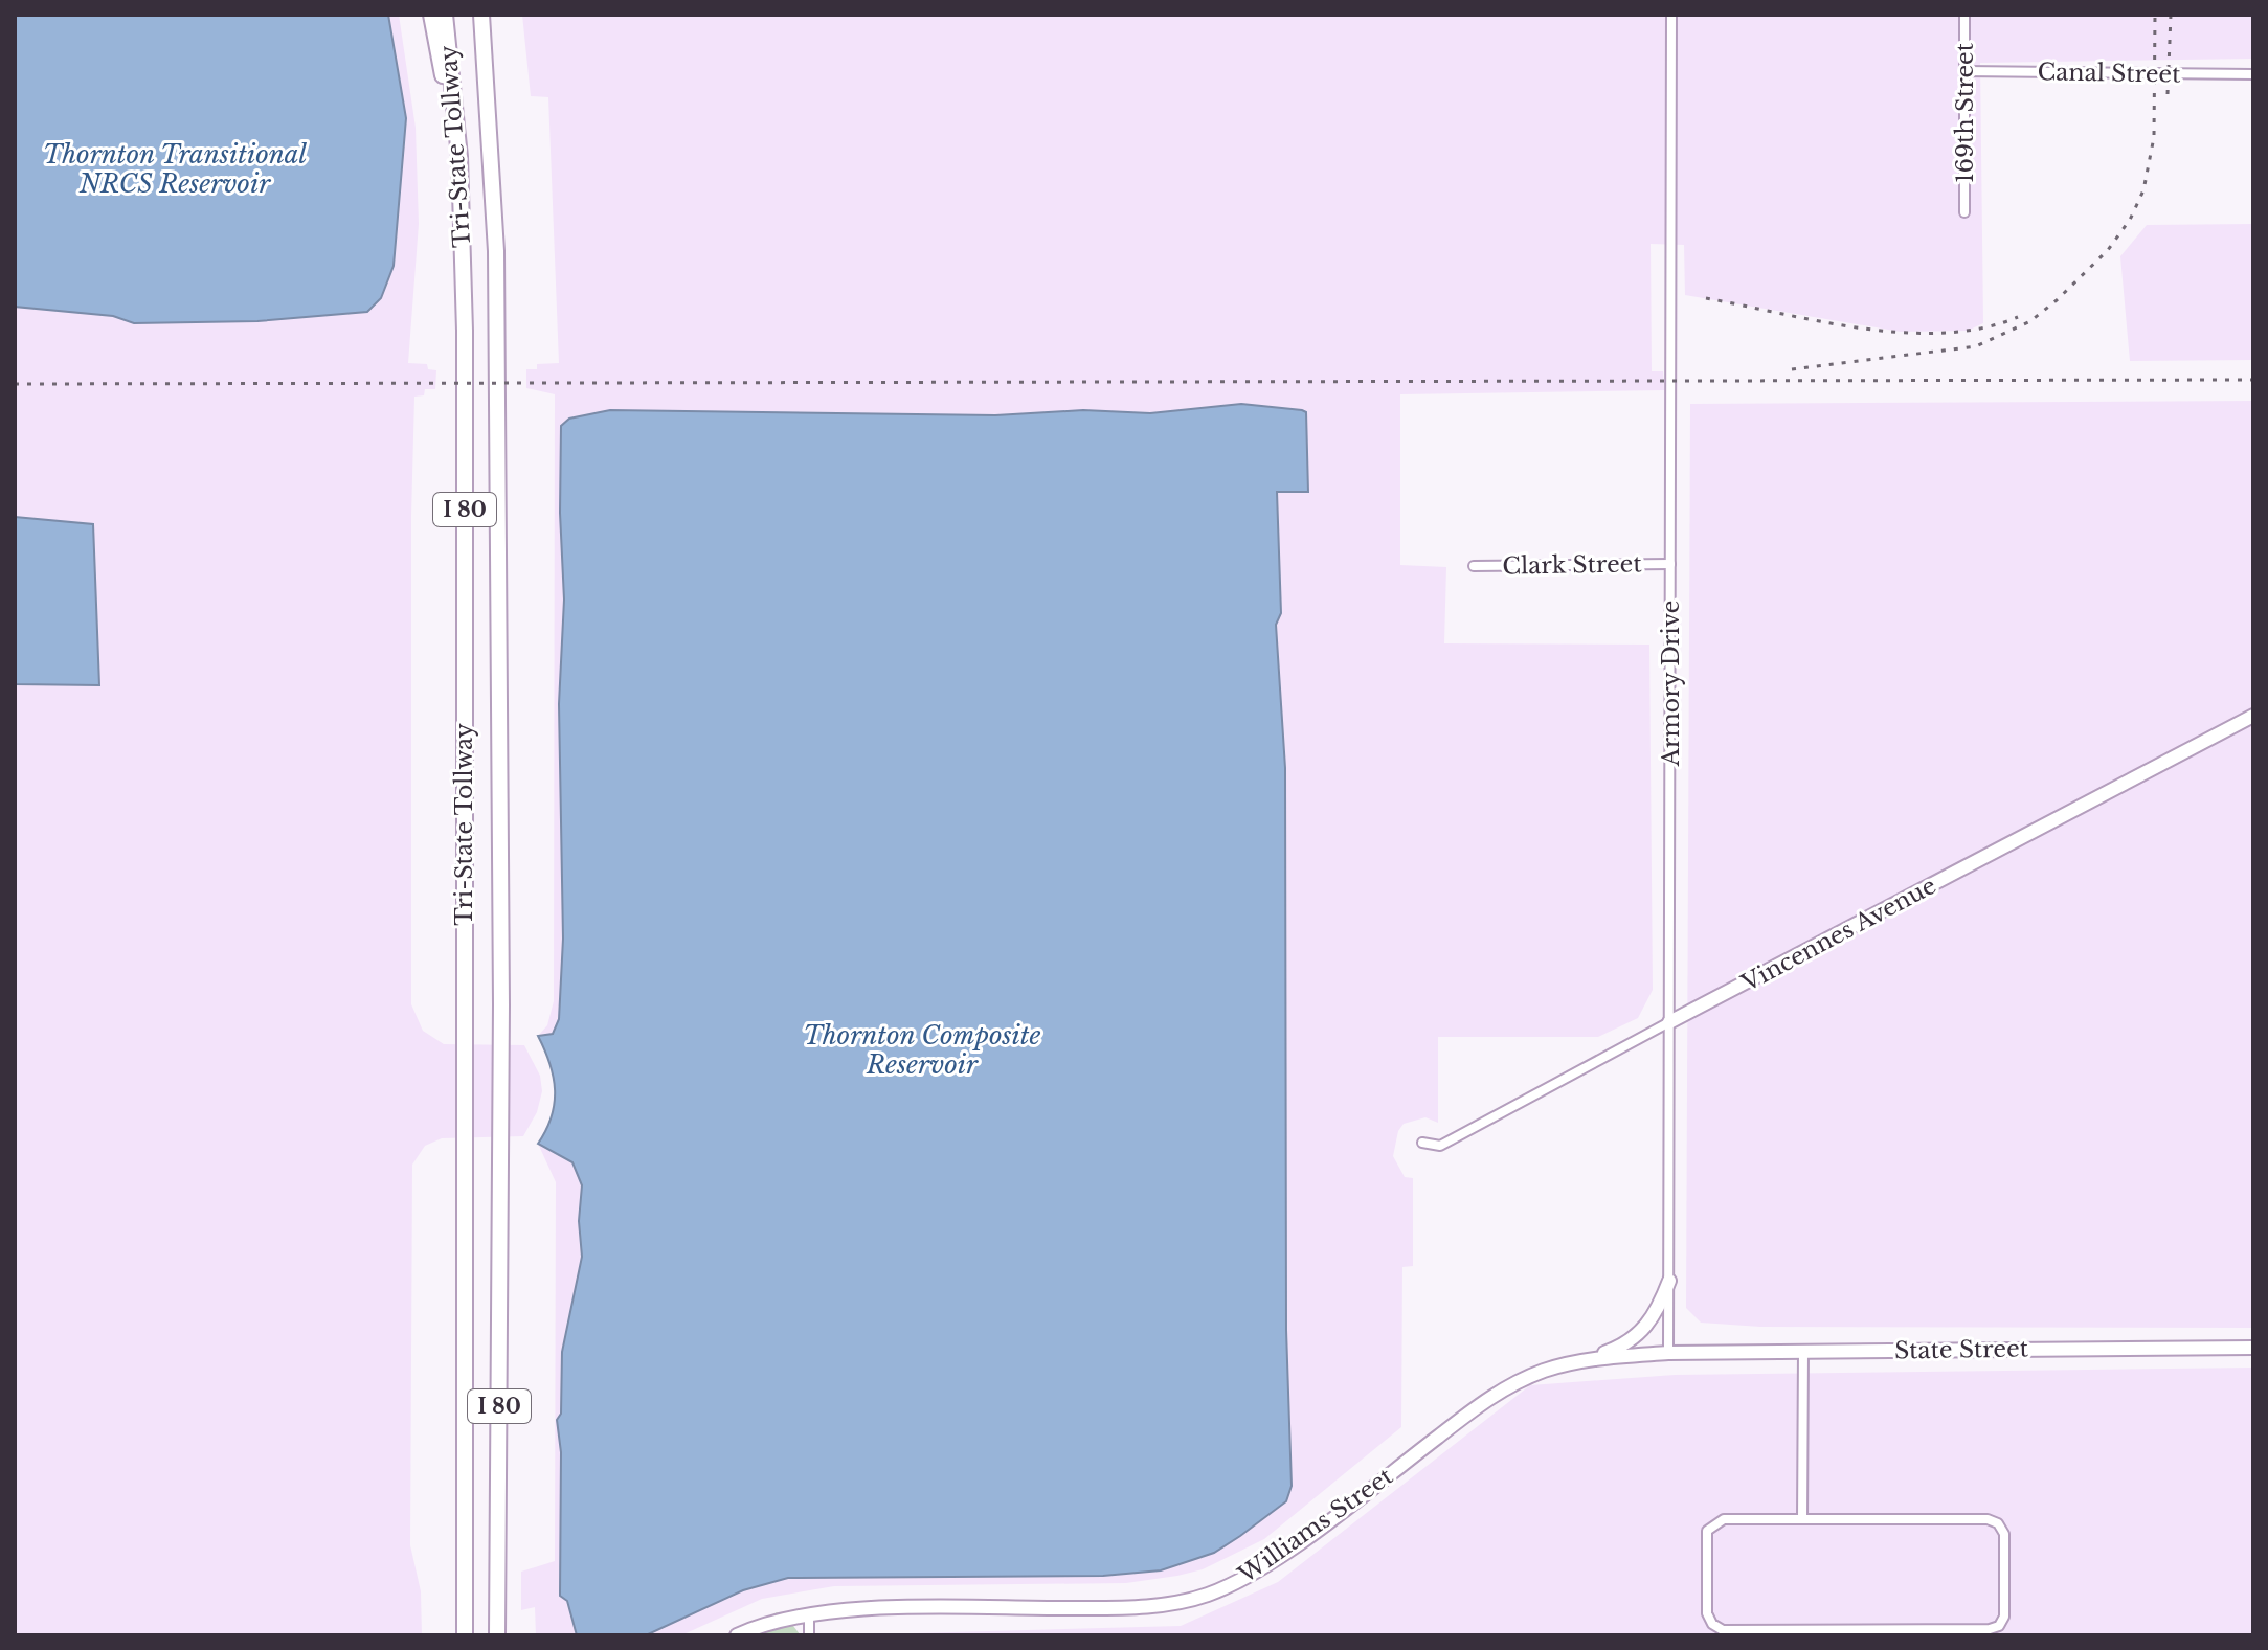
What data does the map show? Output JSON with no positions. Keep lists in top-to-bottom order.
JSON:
{
  "streets": {
    "highway": ["Tri-State Tollway", "I 80"],
    "street": [
      "Canal Street",
      "169th Street",
      "Clark Street",
      "Armory Drive",
      "Vincennes Avenue",
      "State Street",
      "Williams Street"
    ]
  },
  "crossings": [
    ["Canal Street", "169th Street"],
    ["Clark Street", "Armory Drive"],
    ["Armory Drive", "Vincennes Avenue"],
    ["Armory Drive", "State Street"],
    ["Armory Drive", "Williams Street"],
    ["State Street", "Williams Street"]
  ],
  "water": ["Thornton Transitional NRCS Reservoir", "Thornton Composite Reservoir"]
}
